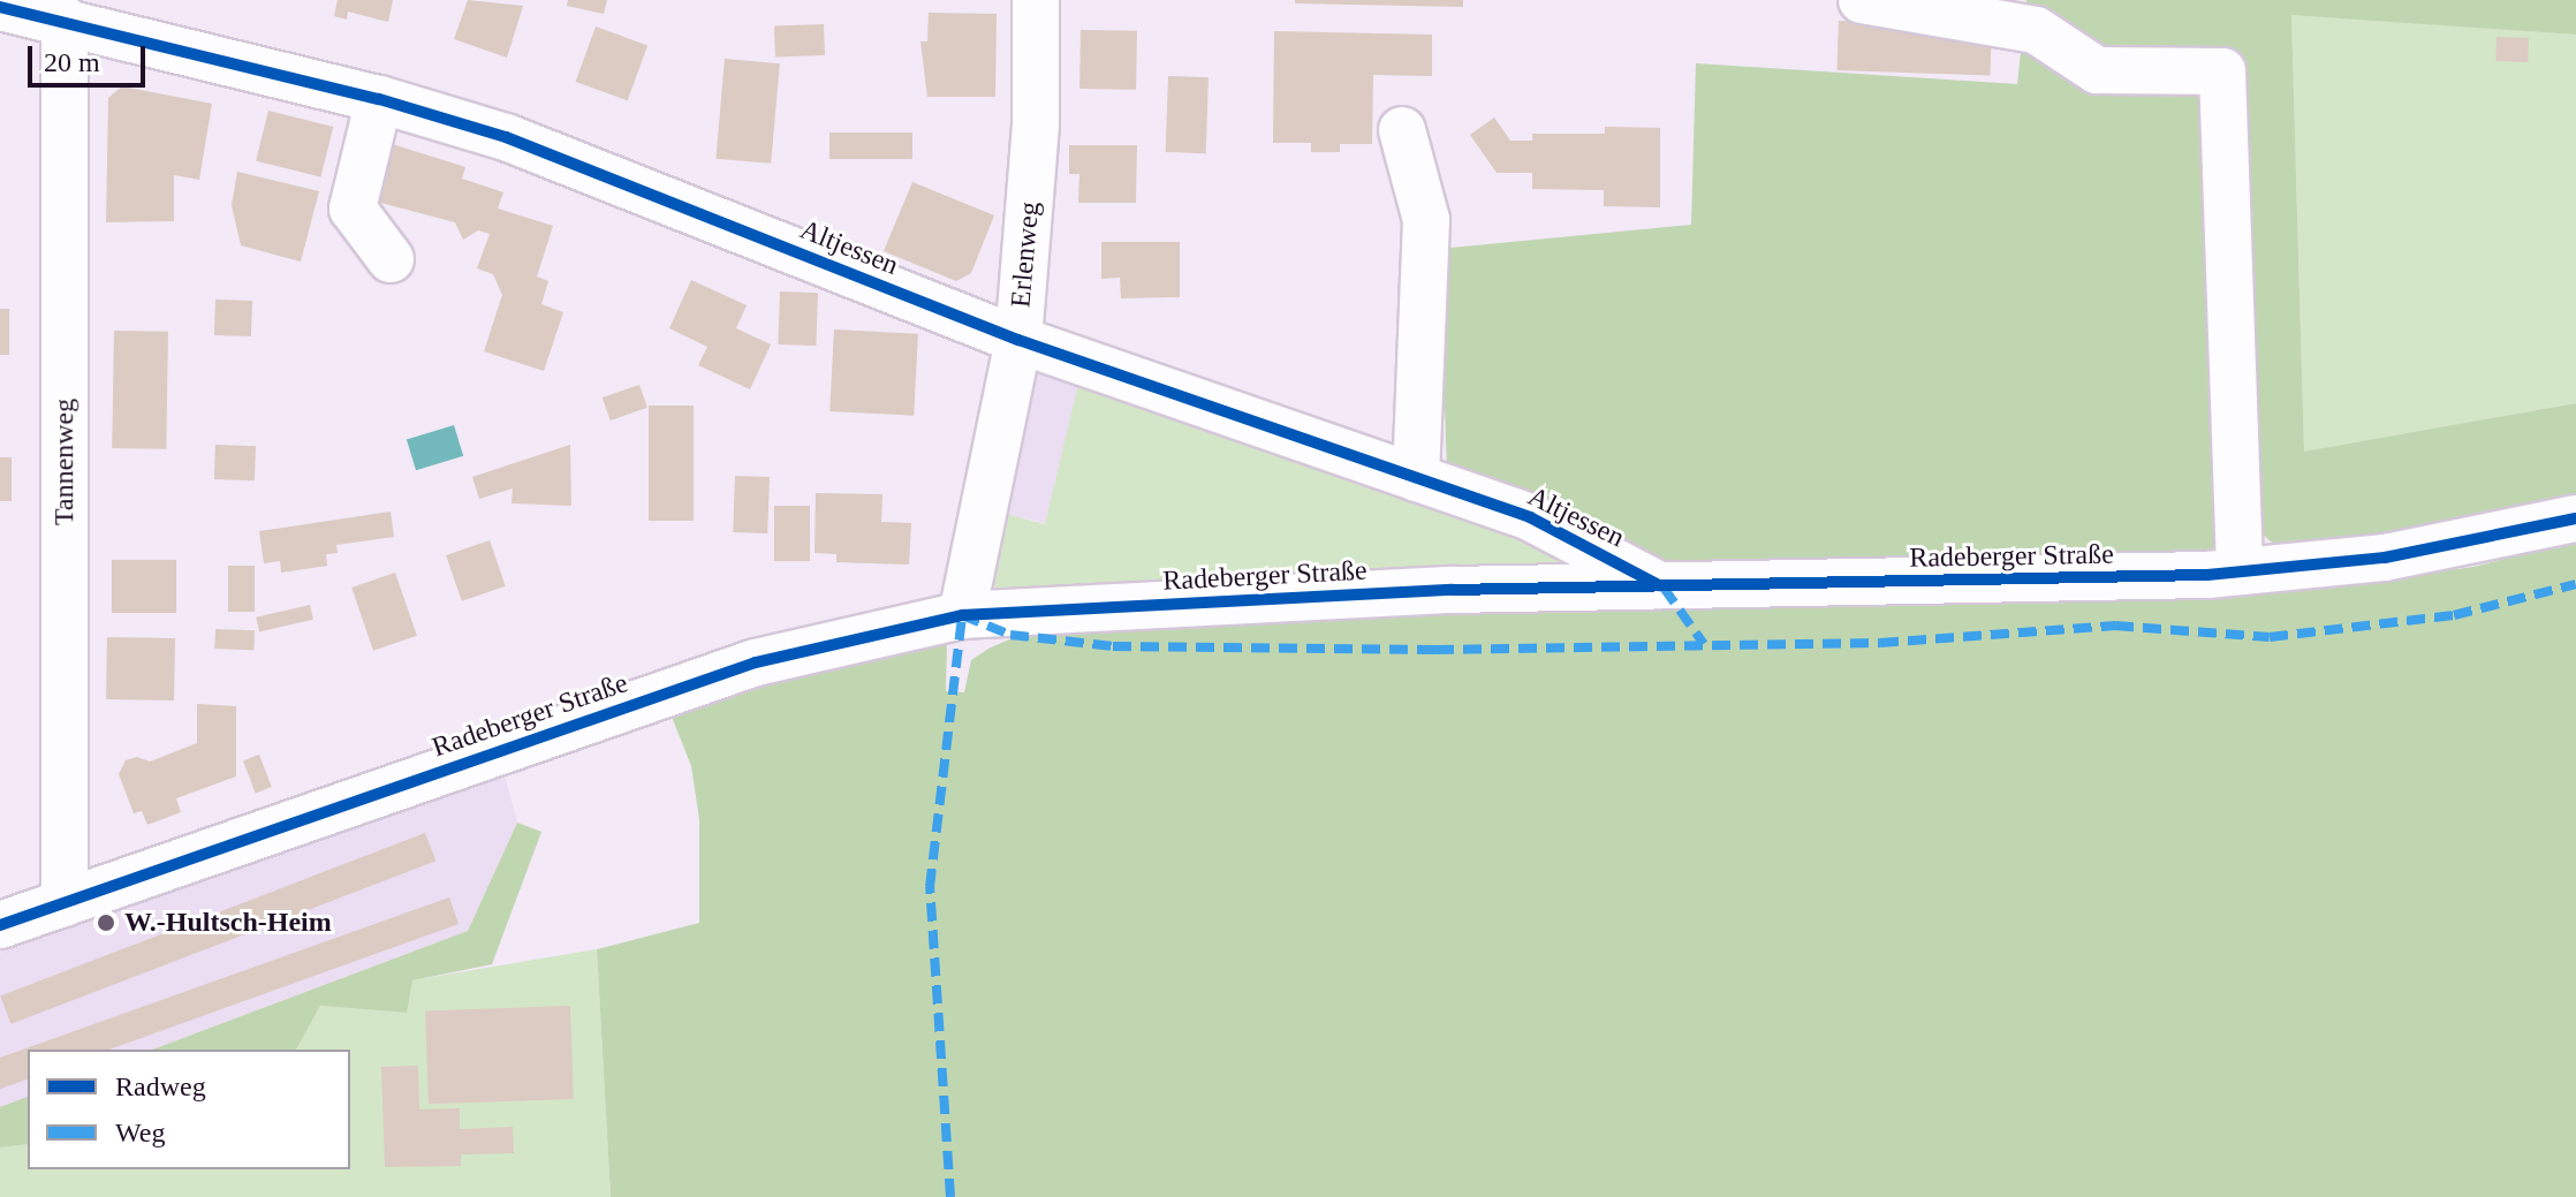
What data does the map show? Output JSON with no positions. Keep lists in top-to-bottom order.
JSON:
{
  "streets": {
    "street": [
      "Altjessen",
      "Erlenweg",
      "Tannenweg",
      "Radeberger Straße"
    ]
  },
  "crossings": [
    ["Altjessen", "Erlenweg"],
    ["Altjessen", "Tannenweg"],
    ["Altjessen", "Radeberger Straße"],
    ["Erlenweg", "Radeberger Straße"],
    ["Tannenweg", "Radeberger Straße"]
  ],
  "places": ["W.-Hultsch-Heim"],
  "legend": ["Radweg", "Weg"],
  "scale_bar": "20 m"
}
